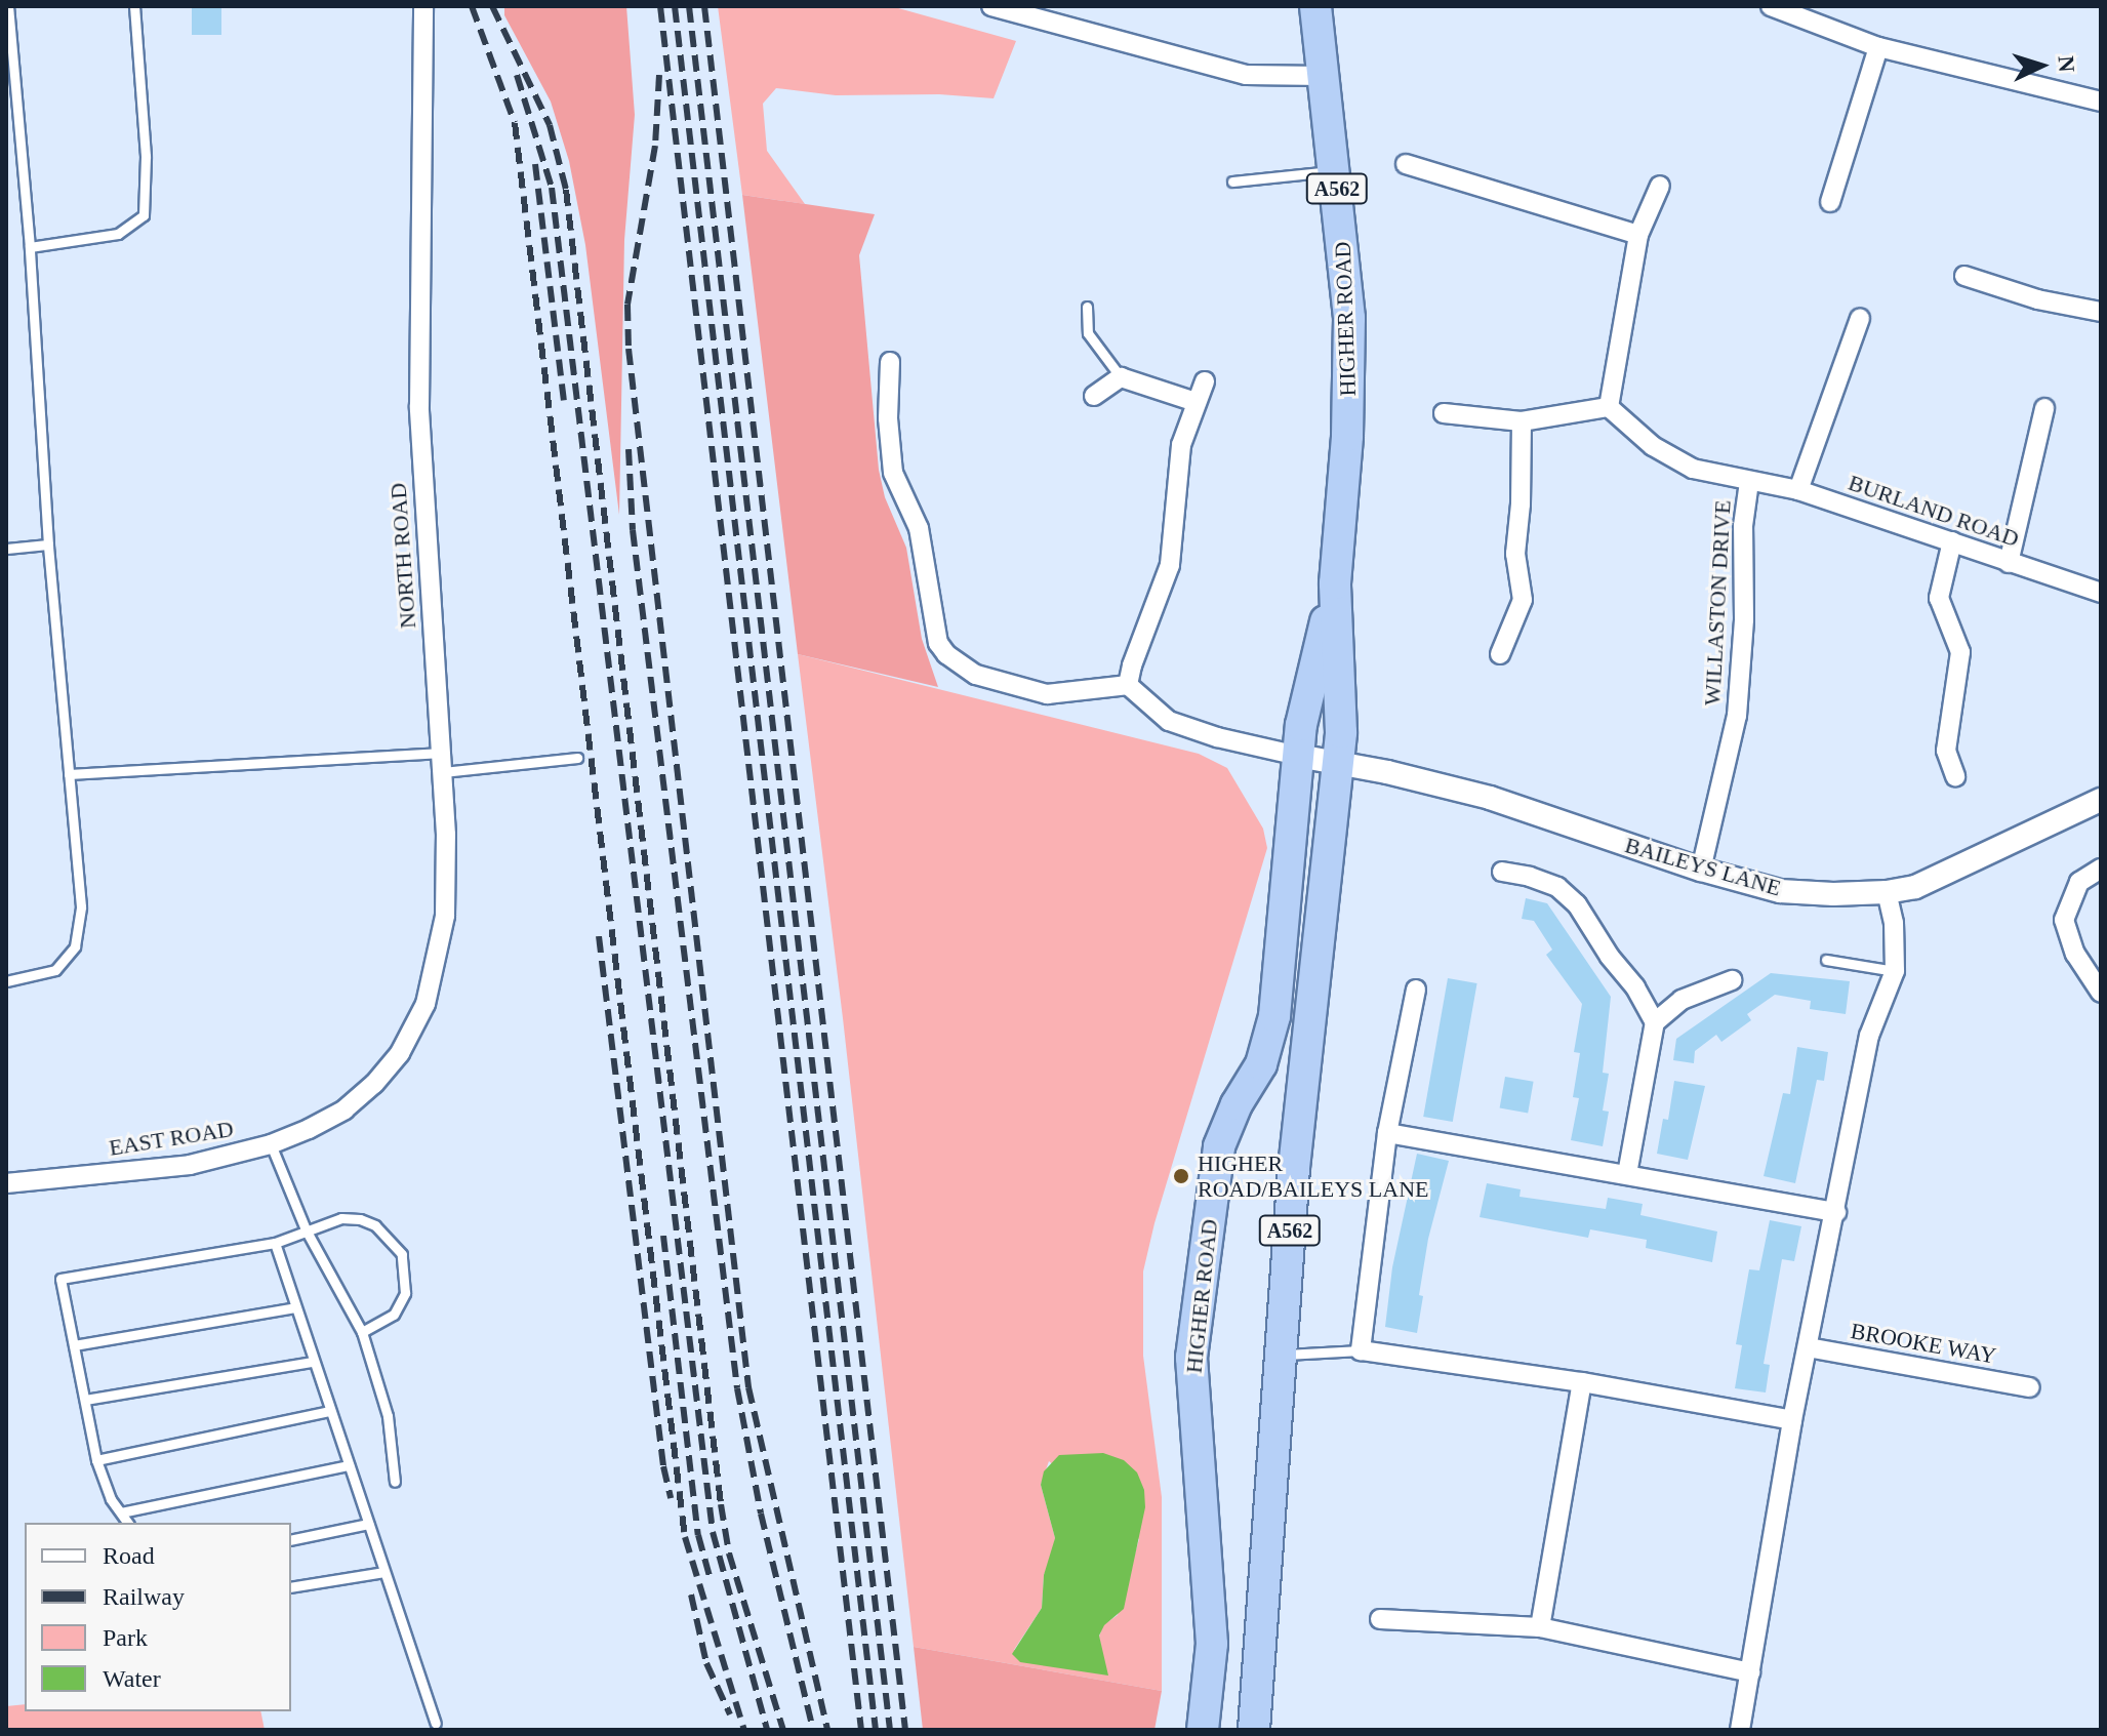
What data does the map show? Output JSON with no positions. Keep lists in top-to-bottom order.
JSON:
{
  "streets": {
    "highway": ["A562", "HIGHER ROAD"],
    "street": [
      "BURLAND ROAD",
      "NORTH ROAD",
      "WILLASTON DRIVE",
      "BAILEYS LANE",
      "EAST ROAD",
      "BROOKE WAY"
    ]
  },
  "crossings": [
    ["HIGHER ROAD", "BAILEYS LANE"],
    ["BURLAND ROAD", "WILLASTON DRIVE"],
    ["NORTH ROAD", "EAST ROAD"],
    ["WILLASTON DRIVE", "BAILEYS LANE"]
  ],
  "places": ["HIGHER ROAD/BAILEYS LANE"],
  "legend": [
    "Road",
    "Railway",
    "Park",
    "Water"
  ],
  "north": "right"
}
